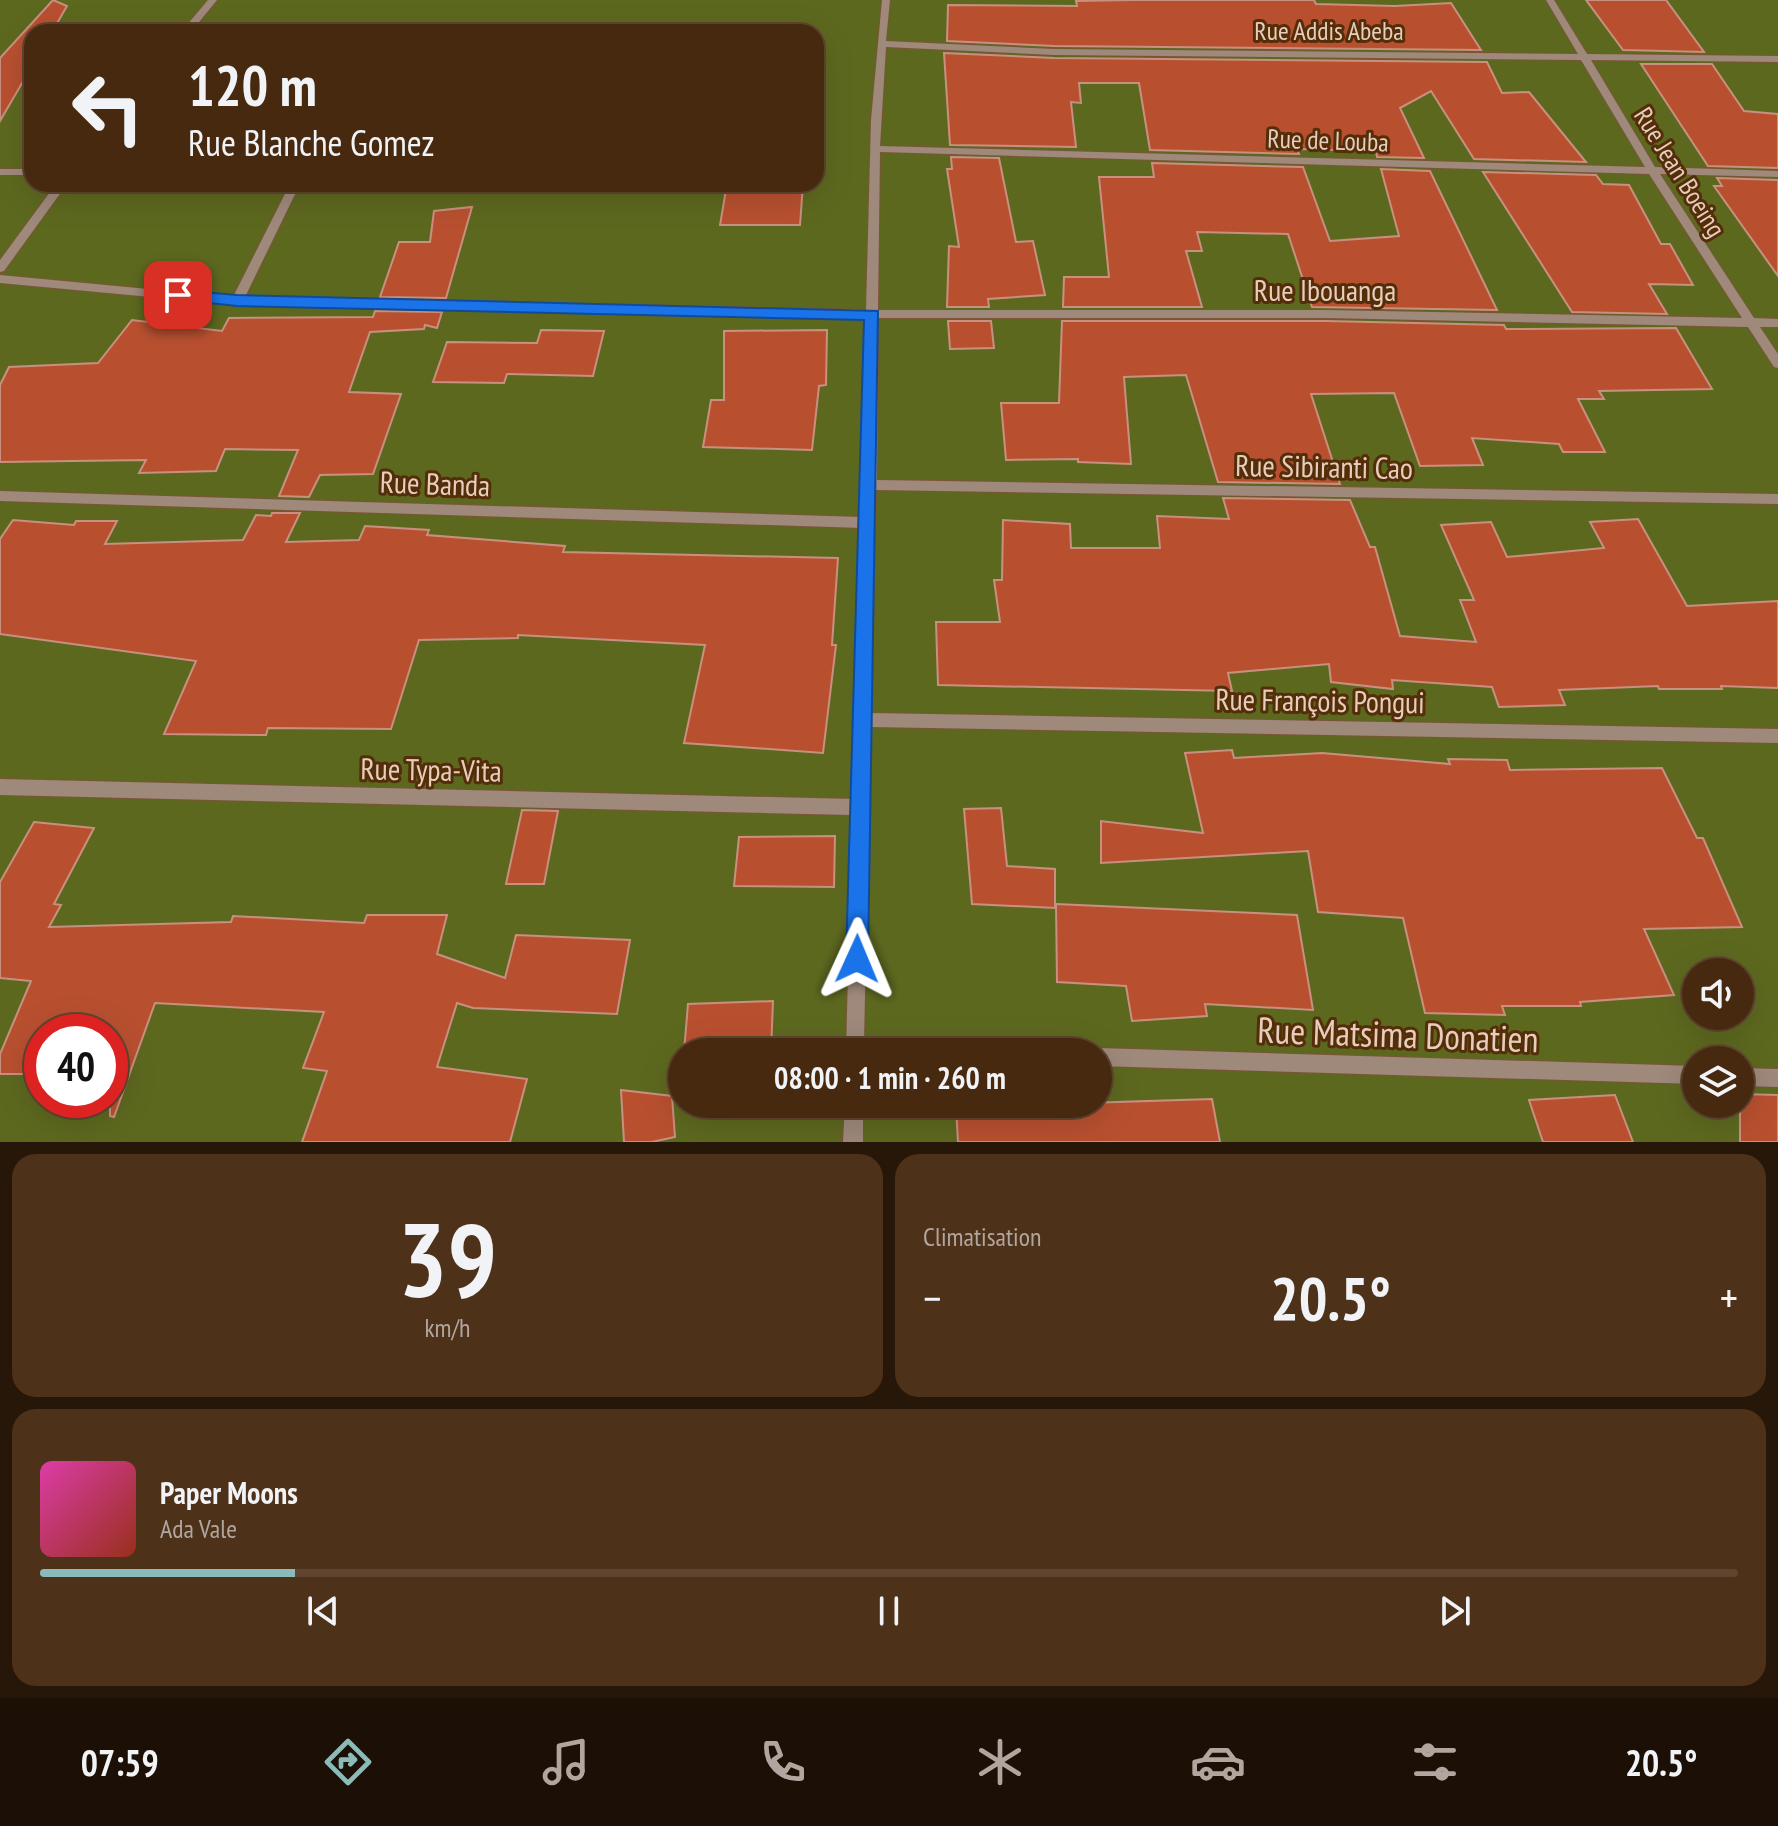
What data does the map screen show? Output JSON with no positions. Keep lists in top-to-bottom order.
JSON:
{
  "streets": {
    "street": [
      "Rue Addis Abeba",
      "Rue de Louba",
      "Rue Jean Boeing",
      "Rue Ibouanga",
      "Rue Sibiranti Cao",
      "Rue Banda",
      "Rue François Pongui",
      "Rue Typa-Vita",
      "Rue Matsima Donatien"
    ]
  },
  "crossings": [
    ["Rue Addis Abeba", "Rue Jean Boeing"],
    ["Rue de Louba", "Rue Jean Boeing"],
    ["Rue Jean Boeing", "Rue Ibouanga"]
  ],
  "page": {
    "turn": ["120 m", "Rue Blanche Gomez"],
    "limit": "40",
    "trip": "08:00 · 1 min · 260 m",
    "tile": [
      ["39", "km/h"],
      "Climatisation"
    ],
    "heat": ["−", "20.5°", "+"],
    "song": ["Paper Moons", "Ada Vale"],
    "tabs": ["07:59", "20.5°"]
  }
}
